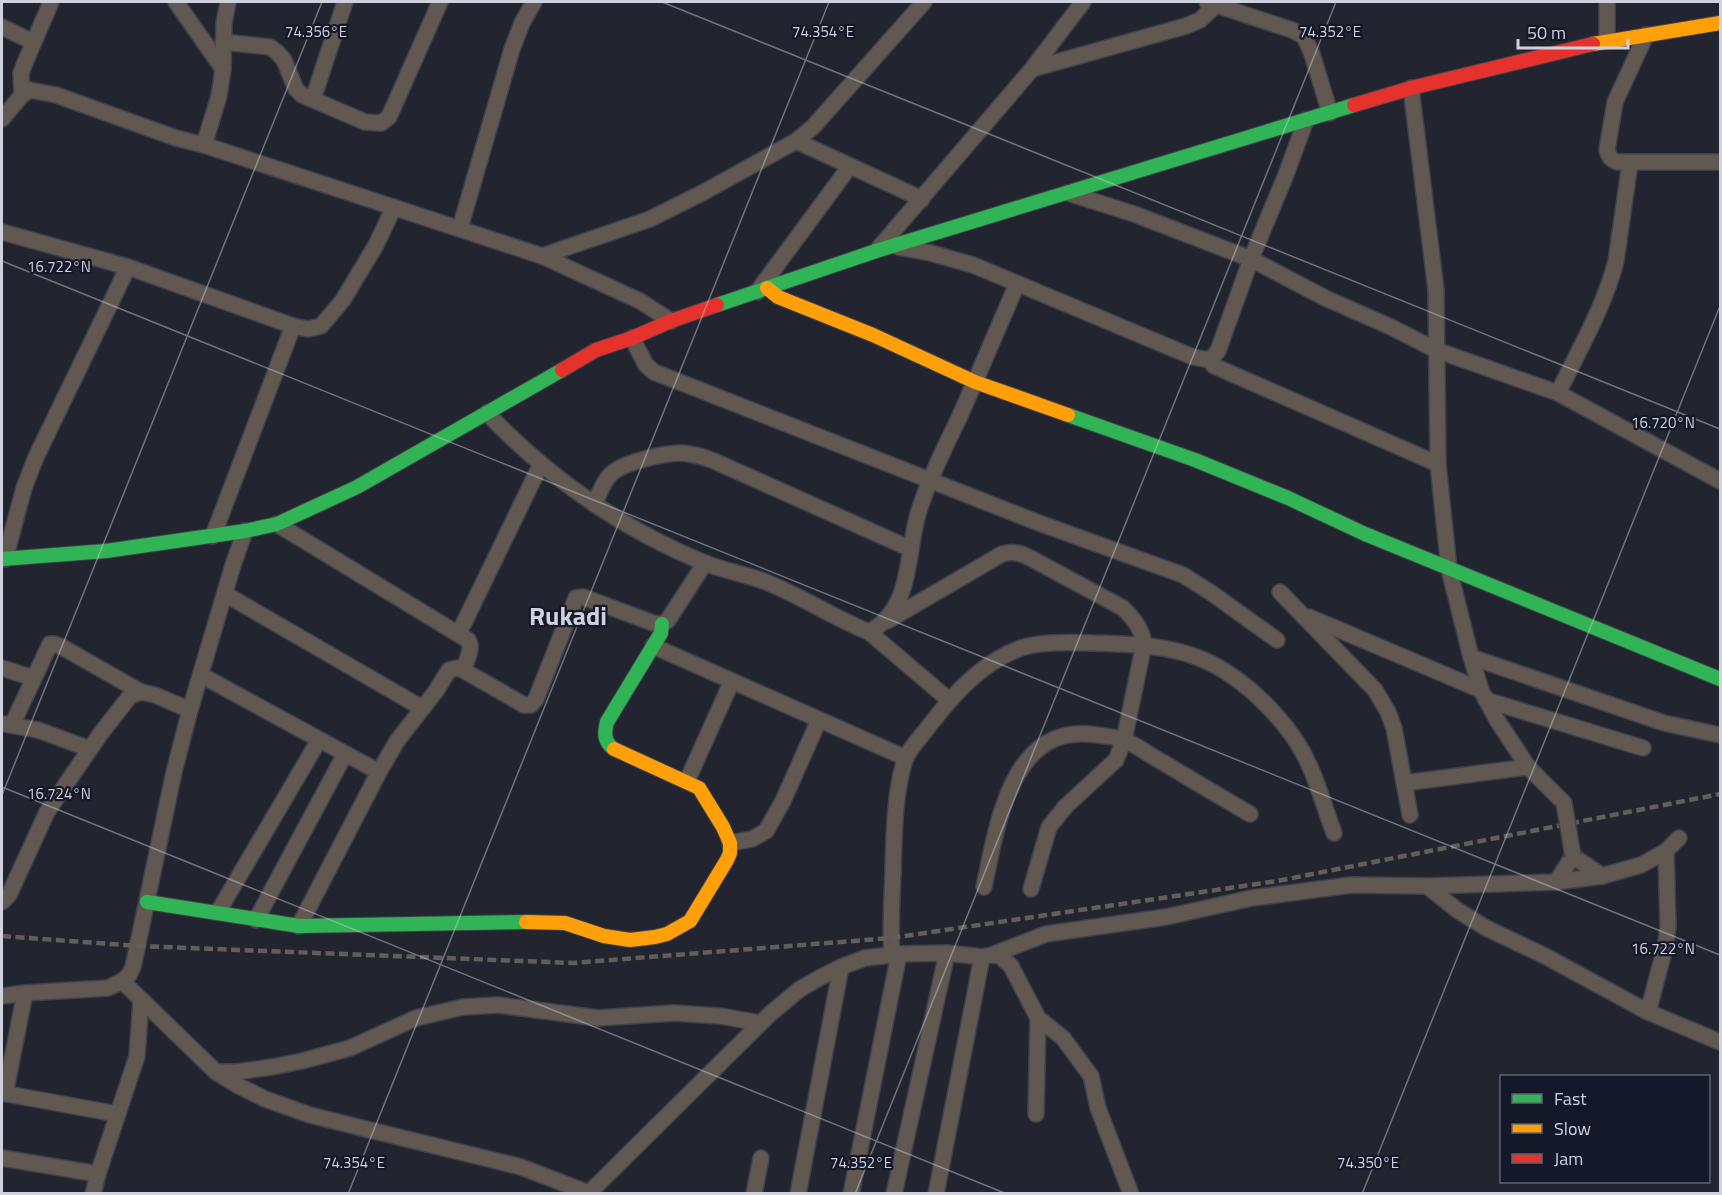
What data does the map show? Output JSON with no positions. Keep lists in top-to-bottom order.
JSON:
{
  "districts": ["Rukadi"],
  "legend": ["Fast", "Slow", "Jam"],
  "scale_bar": "50 m",
  "coordinates": [
    "74.356°E",
    "74.354°E",
    "74.352°E",
    "16.722°N",
    "16.720°N",
    "16.724°N",
    "74.350°E"
  ]
}
